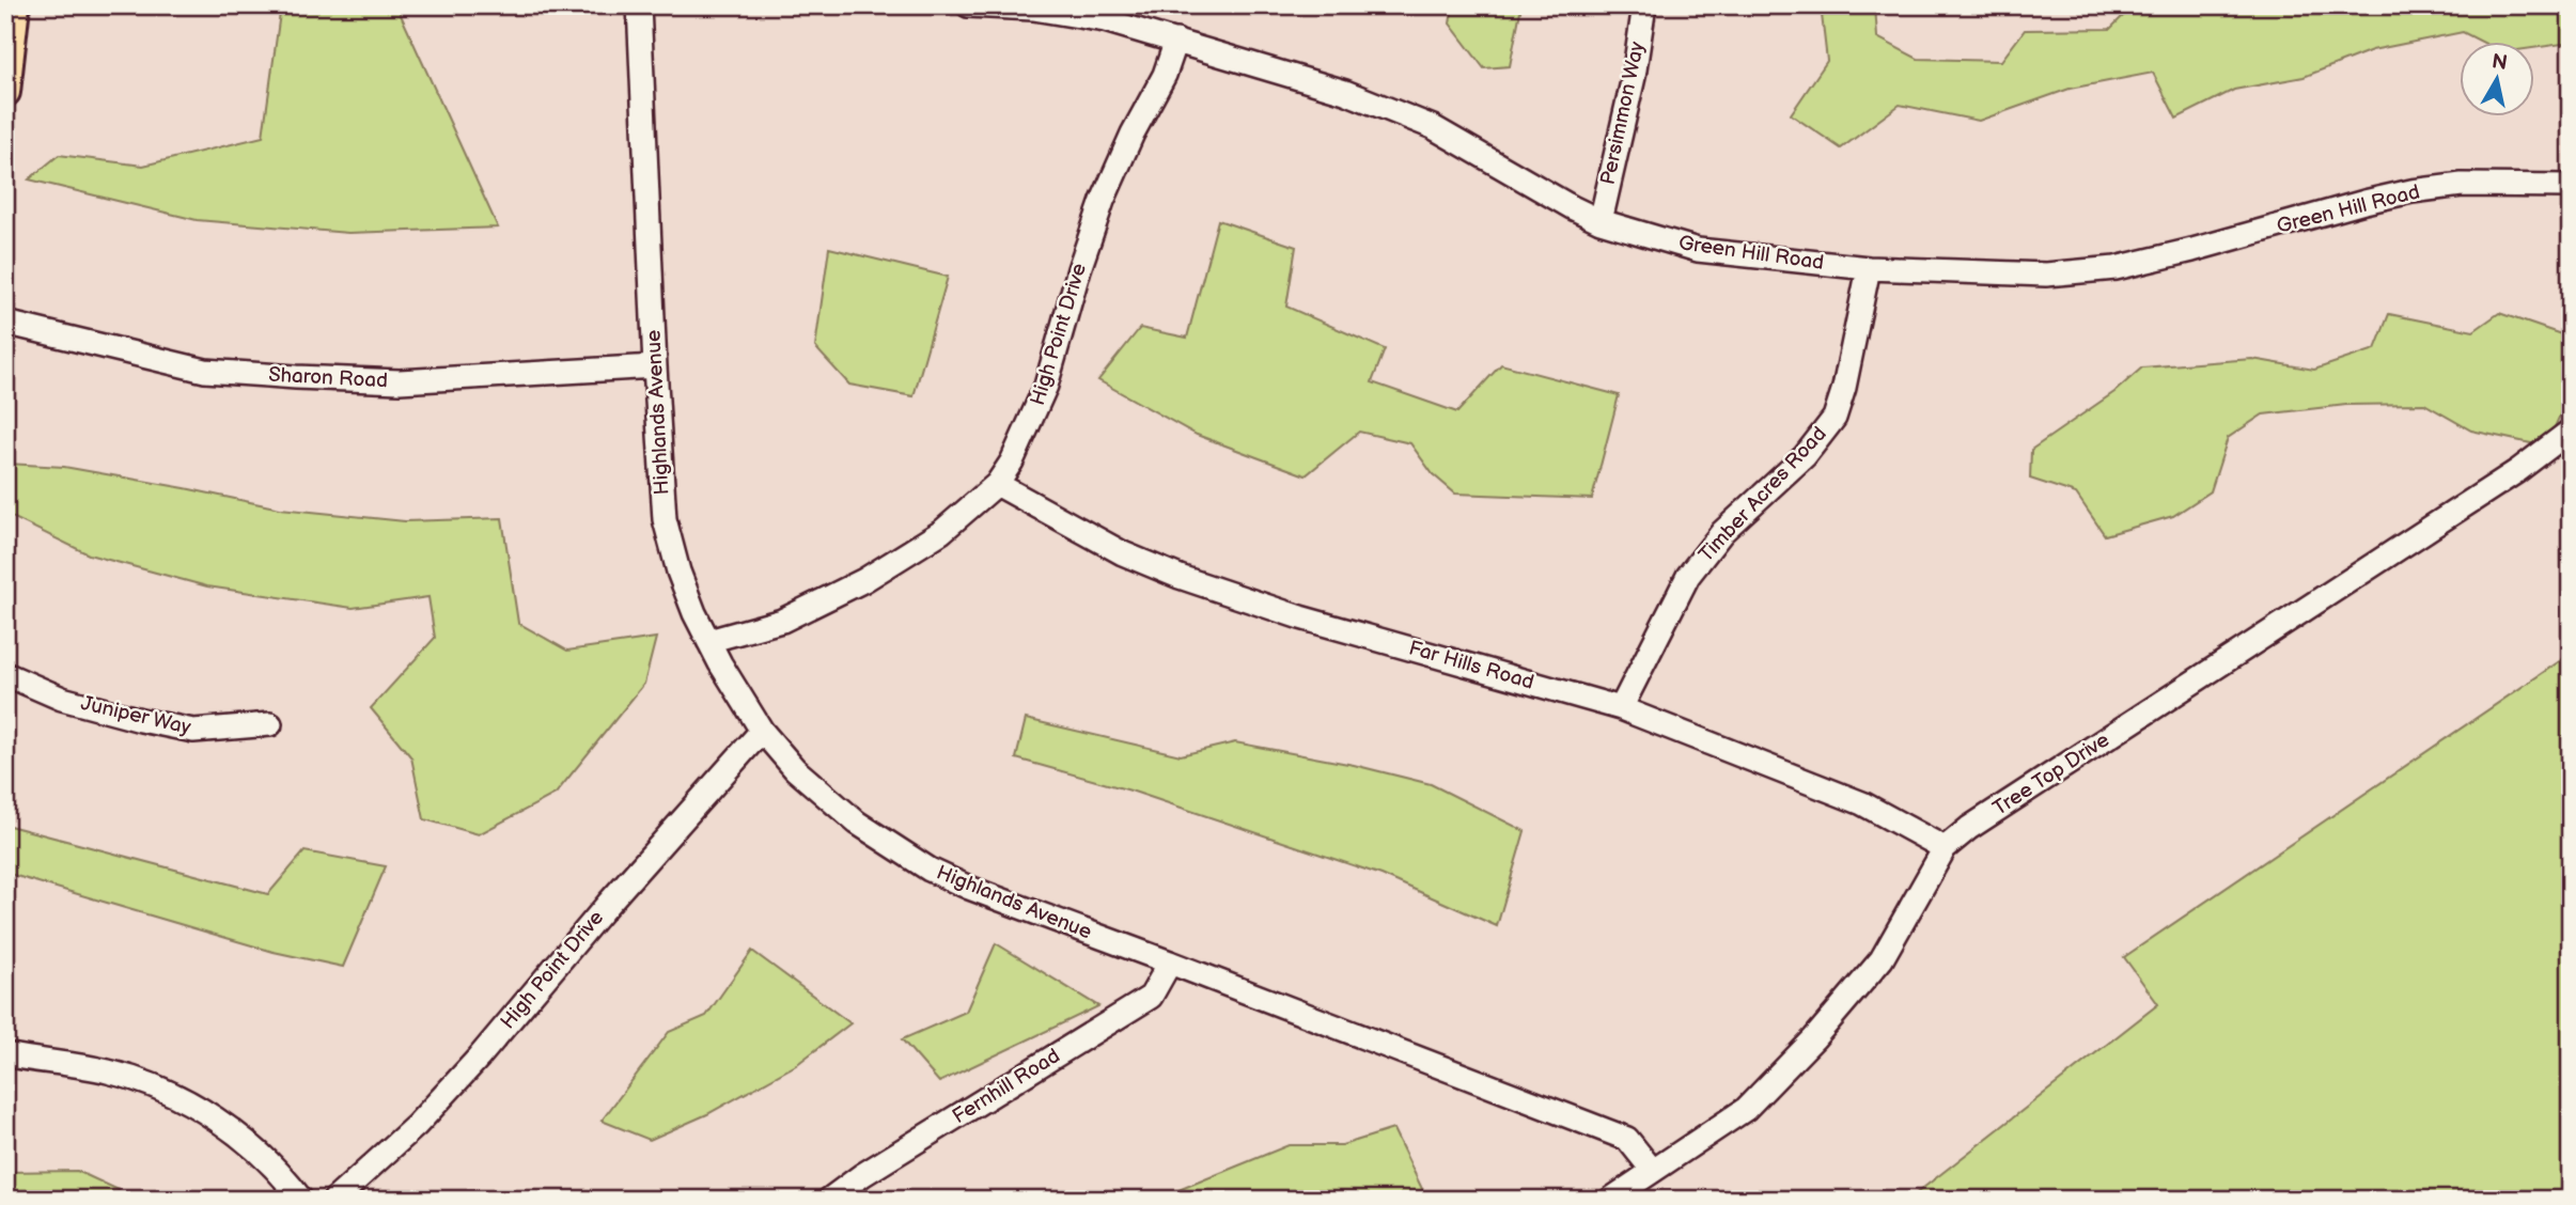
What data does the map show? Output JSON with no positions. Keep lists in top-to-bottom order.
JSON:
{
  "streets": {
    "street": [
      "Persimmon Way",
      "Green Hill Road",
      "High Point Drive",
      "Sharon Road",
      "Highlands Avenue",
      "Timber Acres Road",
      "Far Hills Road",
      "Juniper Way",
      "Tree Top Drive",
      "Fernhill Road"
    ]
  },
  "crossings": [
    ["Persimmon Way", "Green Hill Road"],
    ["Green Hill Road", "High Point Drive"],
    ["Green Hill Road", "Timber Acres Road"],
    ["High Point Drive", "Highlands Avenue"],
    ["High Point Drive", "Far Hills Road"],
    ["Sharon Road", "Highlands Avenue"],
    ["Highlands Avenue", "Tree Top Drive"],
    ["Highlands Avenue", "Fernhill Road"],
    ["Timber Acres Road", "Far Hills Road"],
    ["Far Hills Road", "Tree Top Drive"]
  ],
  "north": "top"
}
